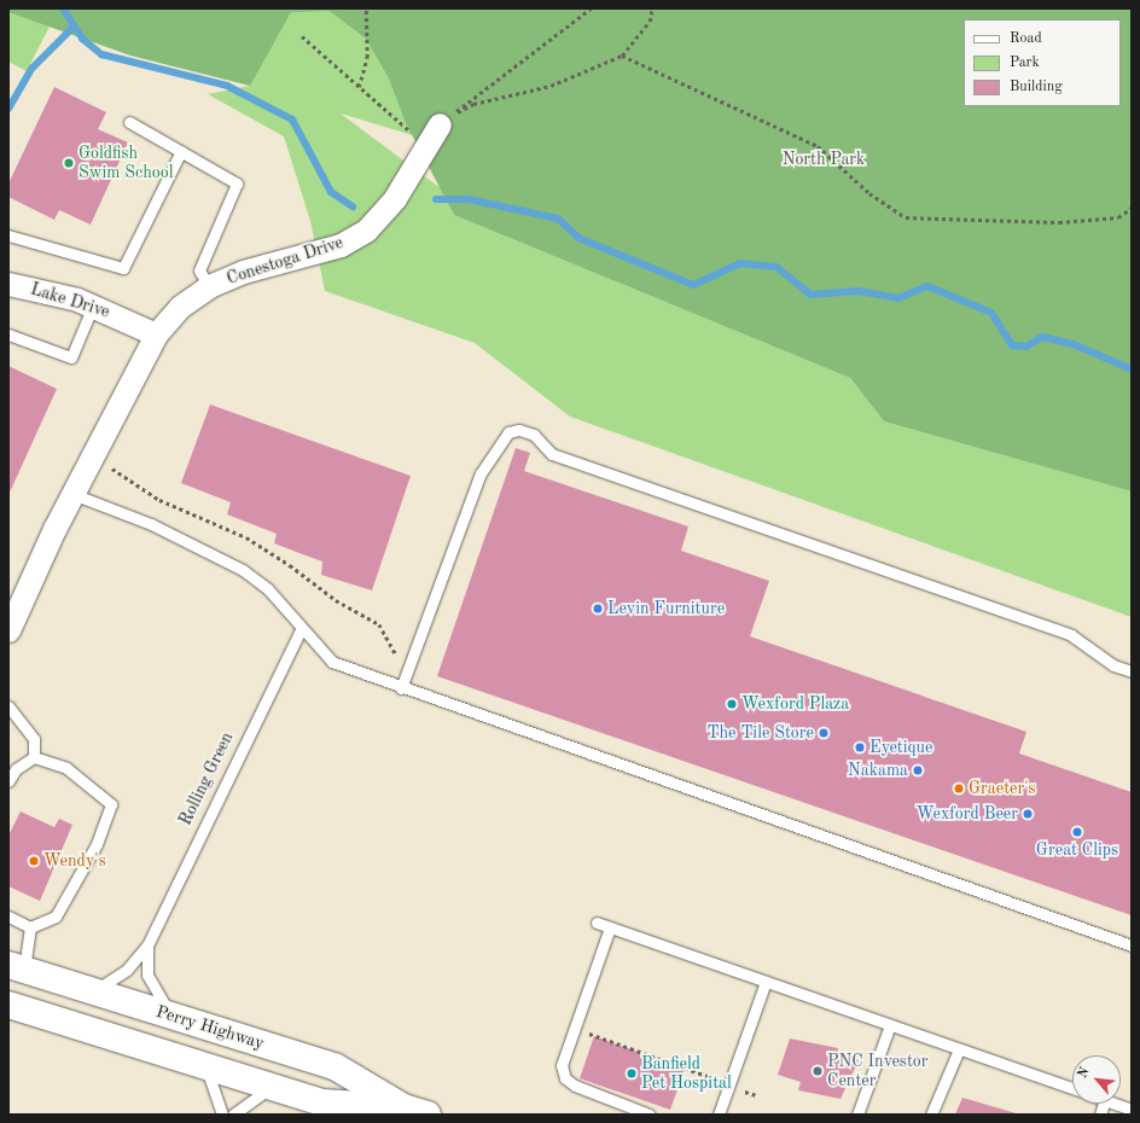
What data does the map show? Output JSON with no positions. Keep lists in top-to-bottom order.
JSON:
{
  "streets": {
    "highway": ["Perry Highway"],
    "street": ["Conestoga Drive", "Lake Drive"],
    "lane": ["Rolling Green"]
  },
  "crossings": [
    ["Conestoga Drive", "Lake Drive"],
    ["Rolling Green", "Perry Highway"]
  ],
  "parks": ["North Park"],
  "places": [
    "Goldfish Swim School",
    "Levin Furniture",
    "Wexford Plaza",
    "The Tile Store",
    "Eyetique",
    "Nakama",
    "Graeter's",
    "Wexford Beer",
    "Great Clips",
    "Wendy's",
    "PNC Investor Center",
    "Banfield Pet Hospital"
  ],
  "legend": ["Road", "Park", "Building"],
  "north": "top left"
}
